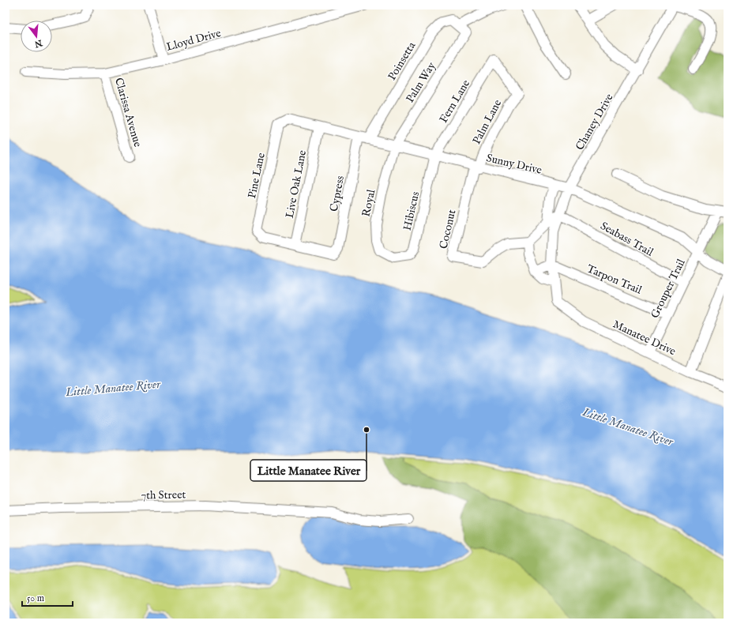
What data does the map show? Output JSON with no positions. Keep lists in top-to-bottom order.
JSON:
{
  "streets": {
    "street": [
      "Lloyd Drive",
      "Poinsetta",
      "Palm Way",
      "Fern Lane",
      "Clarissa Avenue",
      "Palm Lane",
      "Chaney Drive",
      "Sunny Drive",
      "Pine Lane",
      "Live Oak Lane",
      "Cypress",
      "Royal",
      "Hibiscus",
      "Coconut",
      "Seabass Trail",
      "Tarpon Trail",
      "Grouper Trail",
      "Manatee Drive",
      "7th Street"
    ]
  },
  "crossings": [
    ["Lloyd Drive", "Clarissa Avenue"],
    ["Poinsetta", "Palm Way"],
    ["Poinsetta", "Sunny Drive"],
    ["Palm Way", "Sunny Drive"],
    ["Palm Way", "Royal"],
    ["Fern Lane", "Palm Lane"],
    ["Fern Lane", "Sunny Drive"],
    ["Fern Lane", "Hibiscus"],
    ["Palm Lane", "Sunny Drive"],
    ["Palm Lane", "Coconut"],
    ["Chaney Drive", "Sunny Drive"],
    ["Chaney Drive", "Seabass Trail"],
    ["Chaney Drive", "Tarpon Trail"],
    ["Chaney Drive", "Manatee Drive"],
    ["Sunny Drive", "Pine Lane"],
    ["Sunny Drive", "Live Oak Lane"],
    ["Sunny Drive", "Cypress"],
    ["Sunny Drive", "Royal"],
    ["Sunny Drive", "Hibiscus"],
    ["Sunny Drive", "Coconut"],
    ["Sunny Drive", "Grouper Trail"],
    ["Pine Lane", "Live Oak Lane"],
    ["Pine Lane", "Cypress"],
    ["Live Oak Lane", "Cypress"],
    ["Royal", "Hibiscus"],
    ["Seabass Trail", "Grouper Trail"],
    ["Tarpon Trail", "Grouper Trail"],
    ["Grouper Trail", "Manatee Drive"]
  ],
  "water": ["Little Manatee River"],
  "places": ["Little Manatee River"],
  "scale_bar": "50 m",
  "north": "bottom"
}
